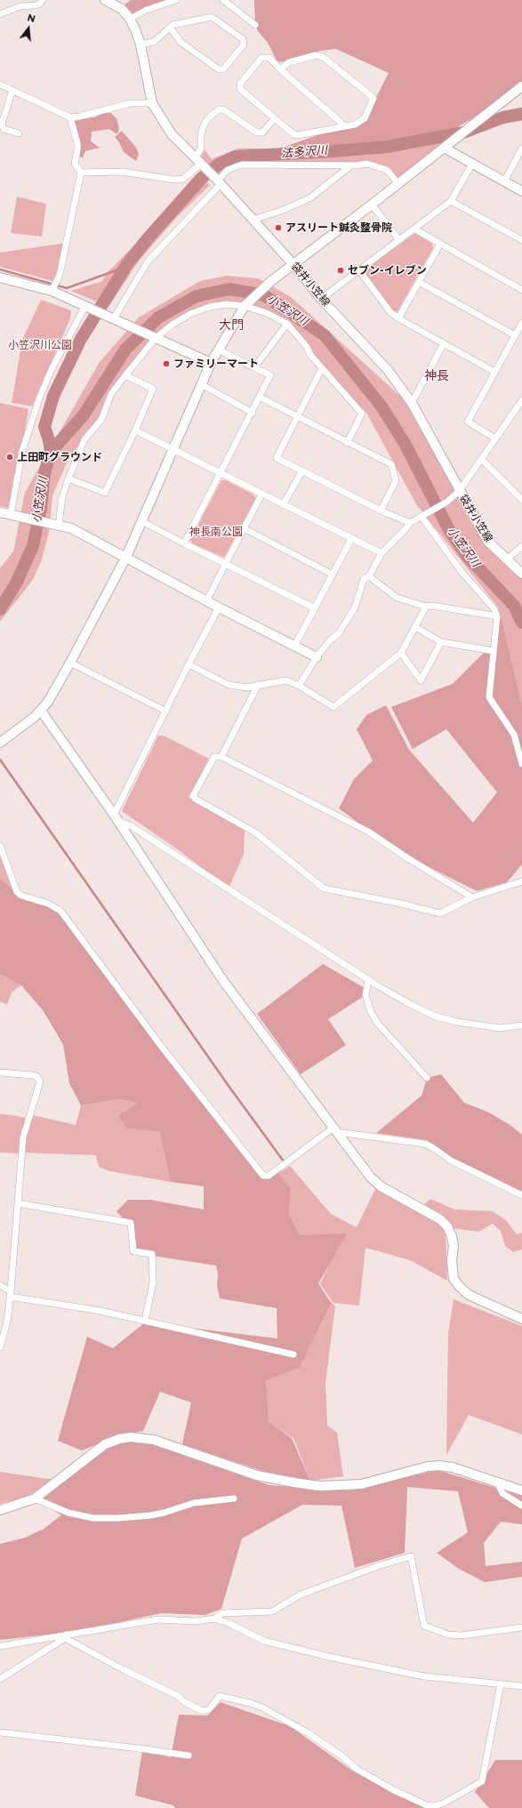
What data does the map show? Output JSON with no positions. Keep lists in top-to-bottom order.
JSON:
{
  "streets": {
    "street": ["袋井小笠線"]
  },
  "districts": ["大門", "神長"],
  "water": ["法多沢川", "小笠沢川"],
  "parks": ["小笠沢川公園", "神長南公園"],
  "places": [
    "アスリート鍼灸整骨院",
    "セブン-イレブン",
    "ファミリーマート",
    "上田町グラウンド"
  ],
  "north": "top"
}
